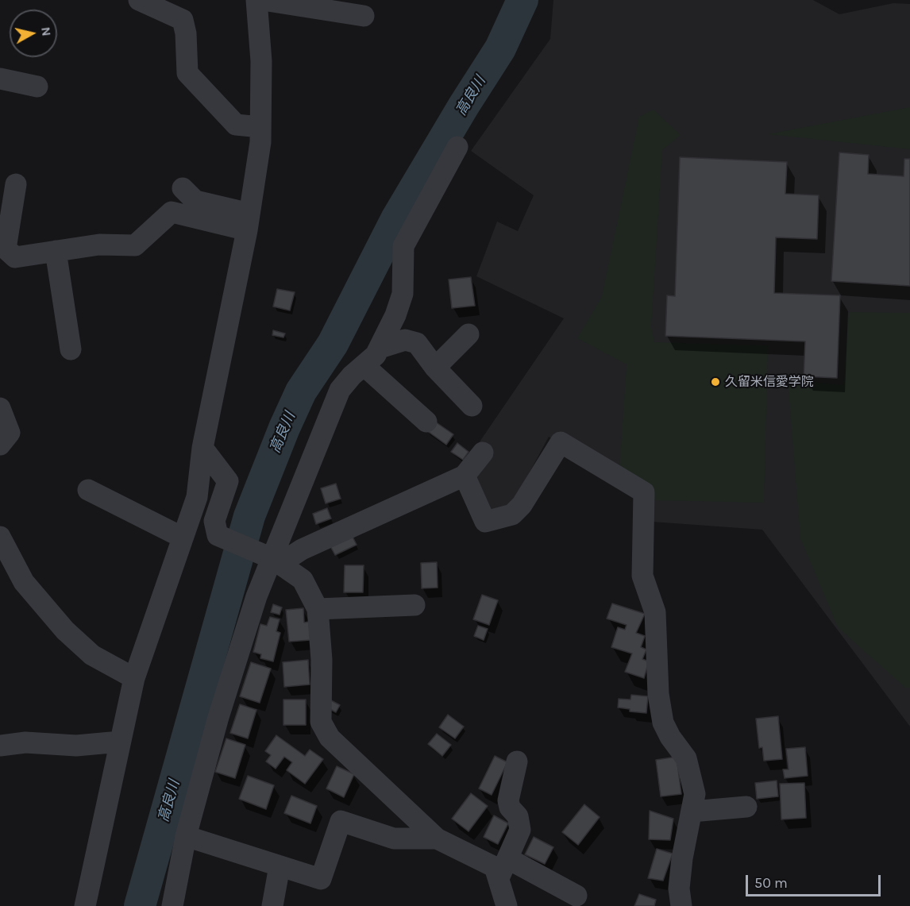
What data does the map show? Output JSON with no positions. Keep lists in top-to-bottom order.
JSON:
{
  "water": ["高良川"],
  "places": ["久留米信愛学院"],
  "scale_bar": "50 m",
  "north": "right"
}
